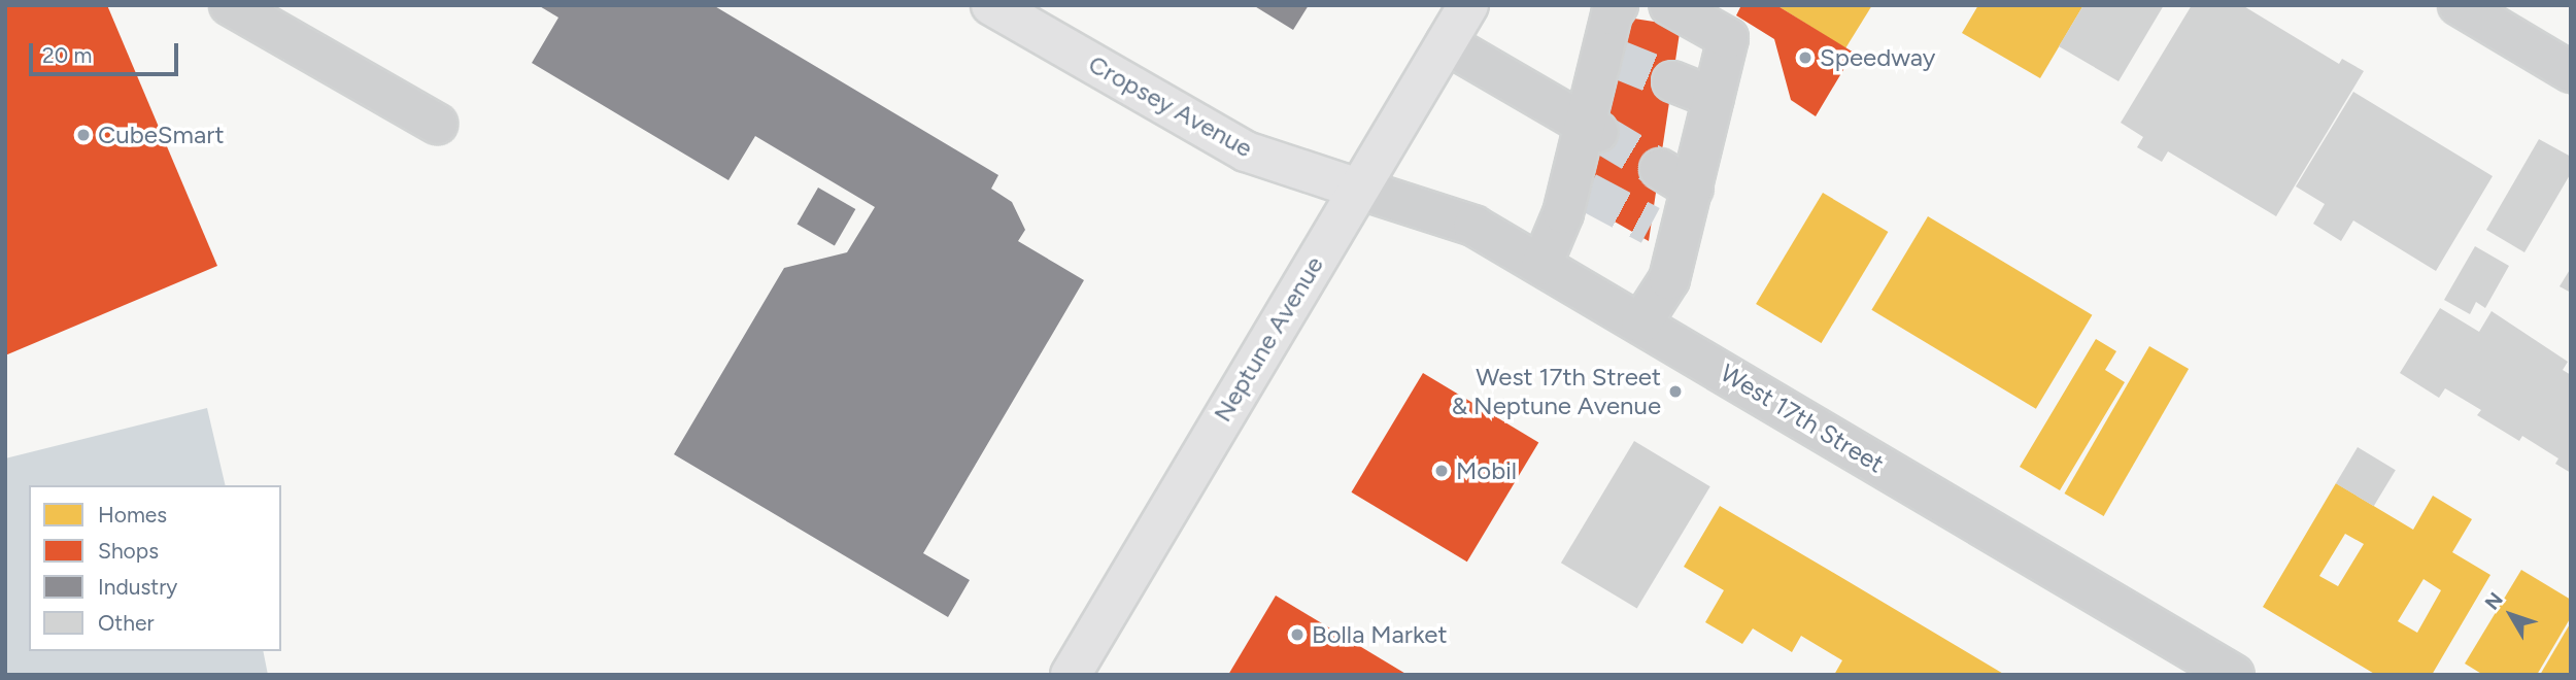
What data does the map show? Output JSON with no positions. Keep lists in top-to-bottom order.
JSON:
{
  "streets": {
    "main road": ["Cropsey Avenue", "Neptune Avenue"],
    "street": ["West 17th Street"]
  },
  "crossings": [
    ["Cropsey Avenue", "Neptune Avenue"],
    ["Cropsey Avenue", "West 17th Street"],
    ["Neptune Avenue", "West 17th Street"]
  ],
  "places": [
    "Speedway",
    "CubeSmart",
    "West 17th Street & Neptune Avenue",
    "Mobil",
    "Bolla Market"
  ],
  "legend": [
    "Homes",
    "Shops",
    "Industry",
    "Other"
  ],
  "scale_bar": "20 m",
  "north": "top left"
}
